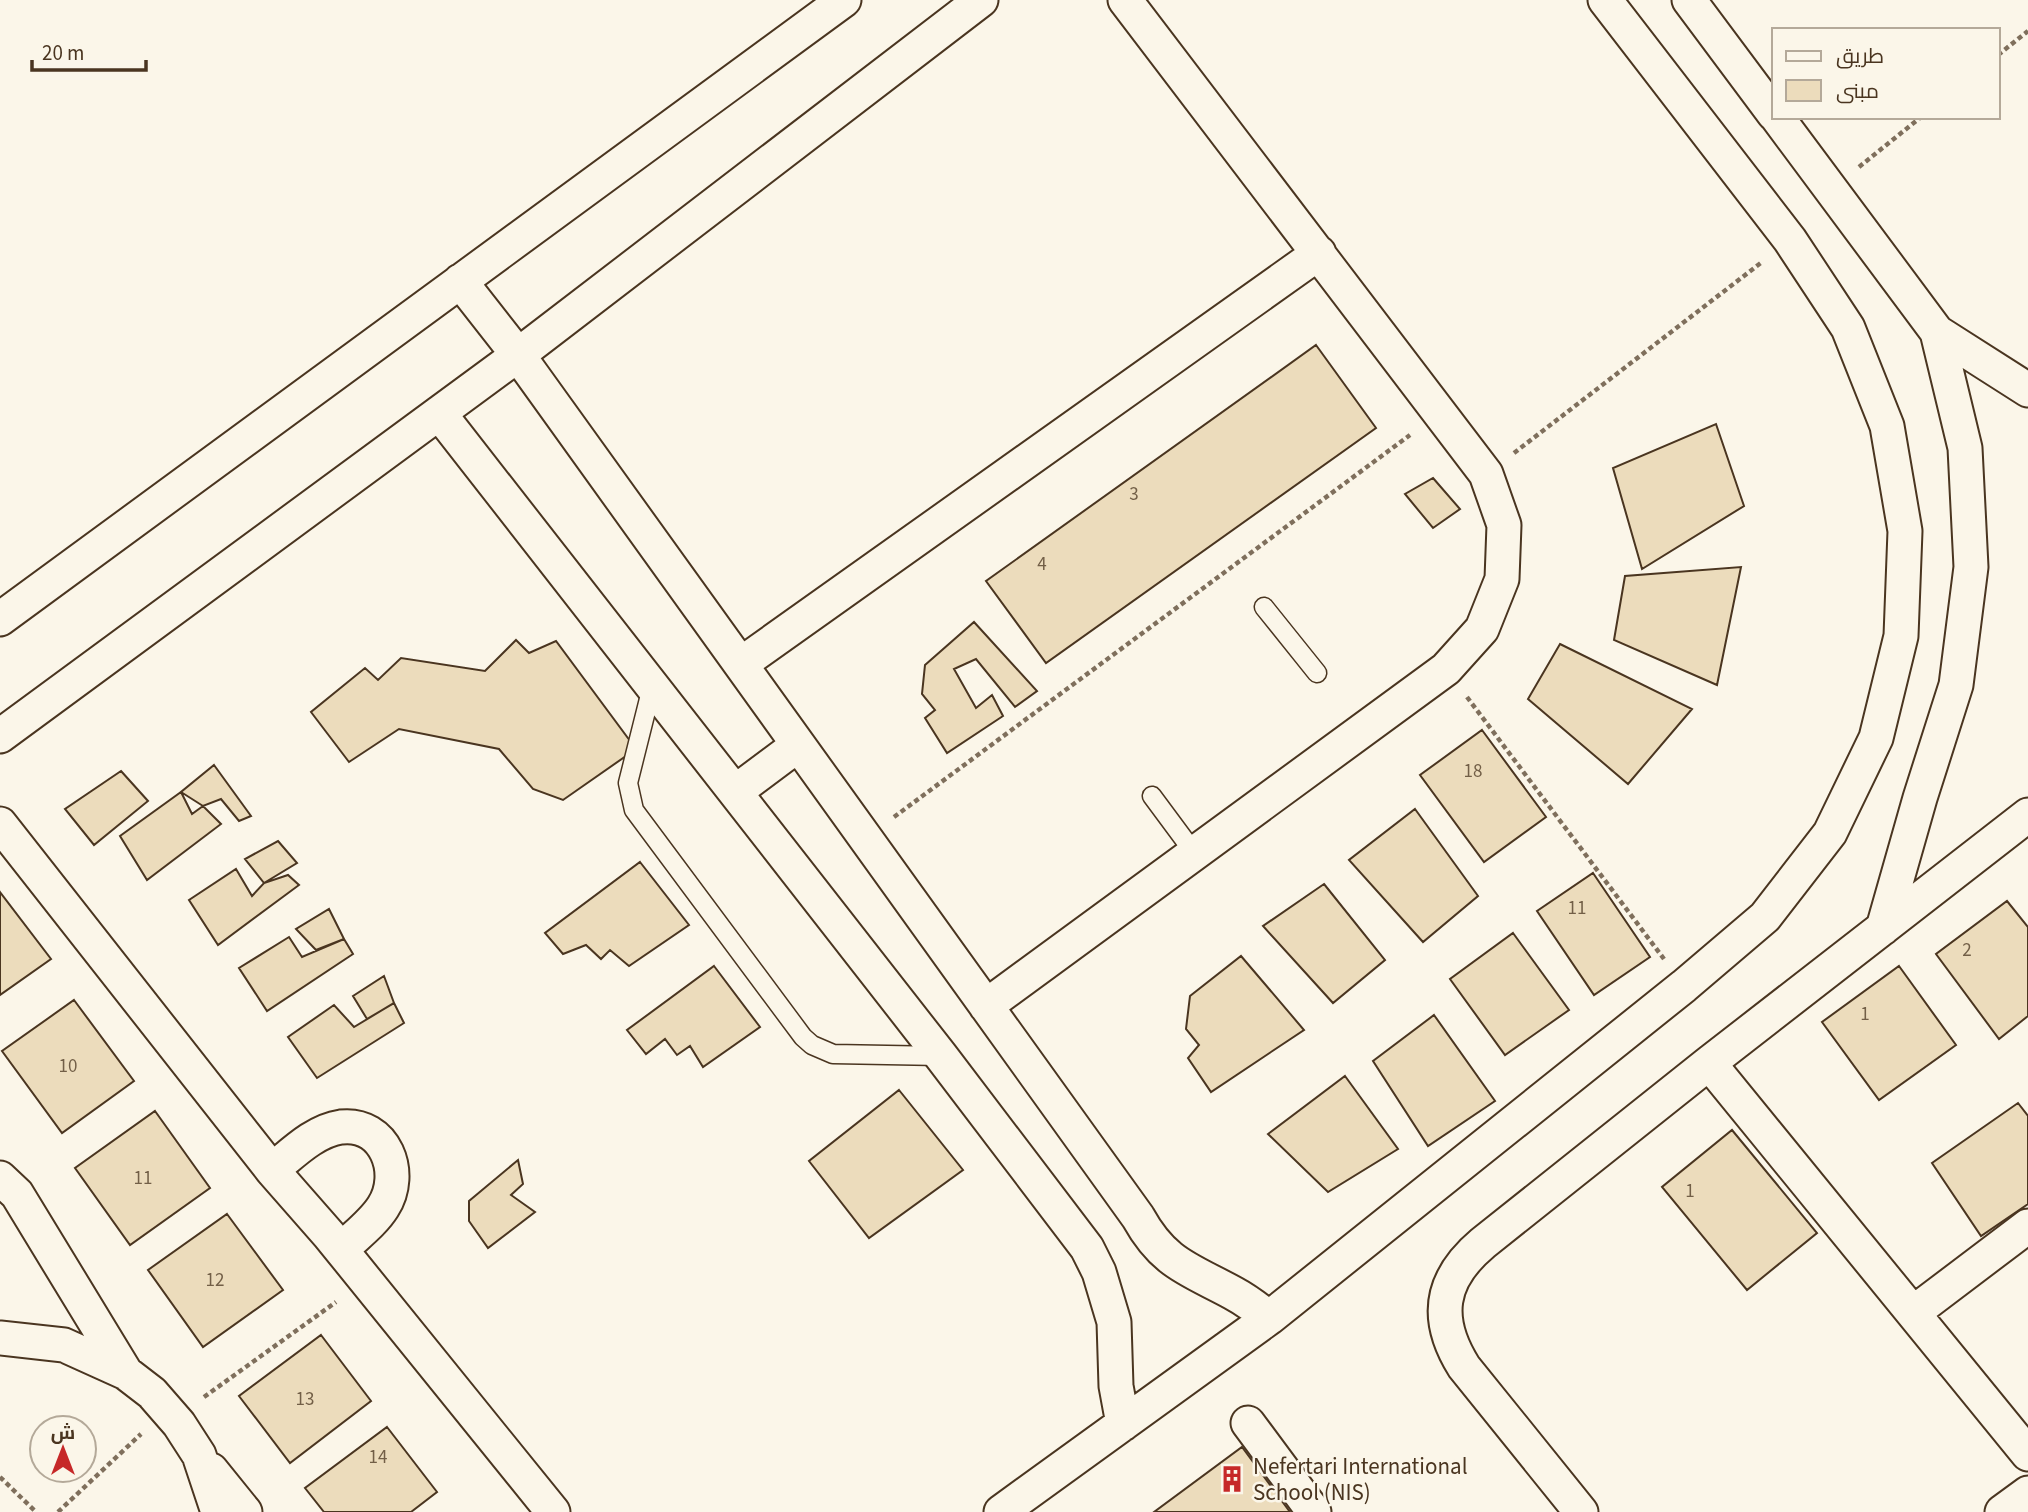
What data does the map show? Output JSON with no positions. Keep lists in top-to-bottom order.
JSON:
{
  "places": {
    "building": ["Nefertari International School (NIS)"]
  },
  "house_numbers": [
    "3",
    "4",
    "18",
    "11",
    "2",
    "1",
    "10",
    "11",
    "1",
    "12",
    "13",
    "14"
  ],
  "legend": ["طريق", "مبنى"],
  "scale_bar": "20 m",
  "north": "top"
}
